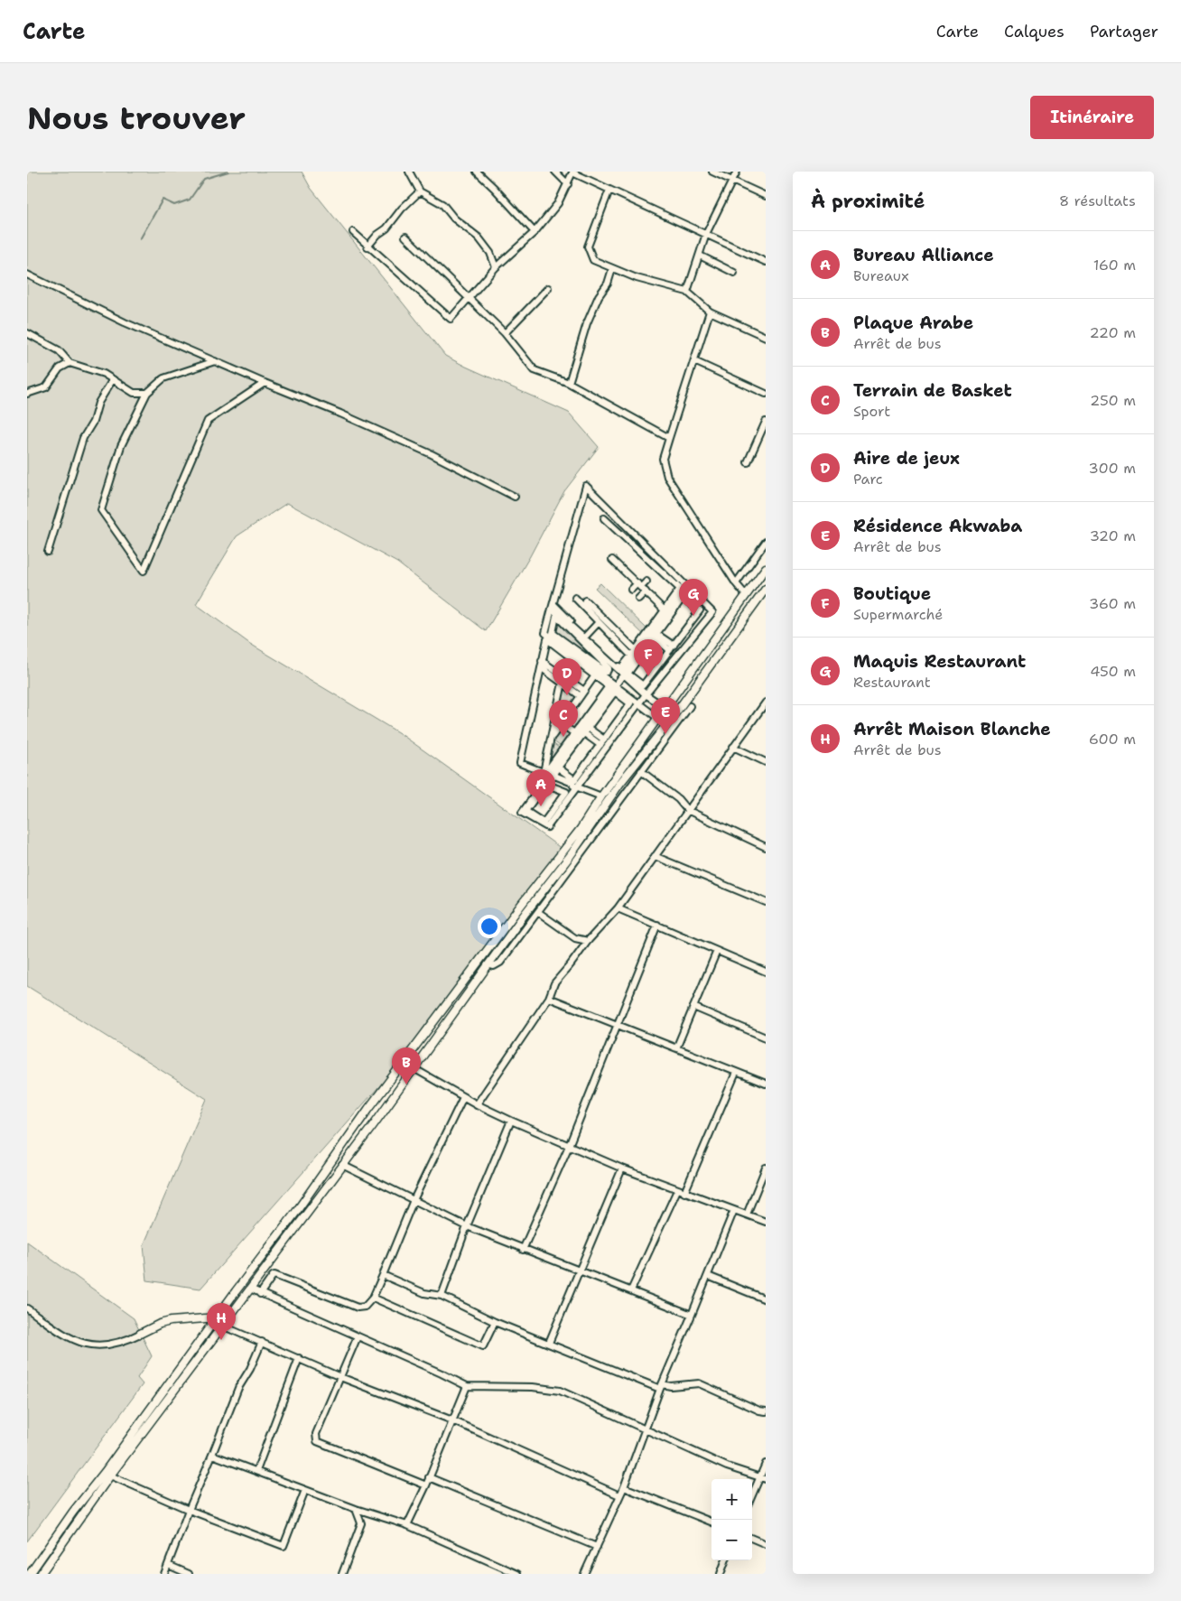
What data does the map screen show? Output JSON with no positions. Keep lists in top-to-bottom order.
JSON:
{
  "page": {
    "header": "Carte",
    "nav": ["Carte", "Calques", "Partager"],
    "buttons": "Itinéraire",
    "title": "Nous trouver",
    "heading": ["À proximité", "8 résultats"],
    "list": [
      {
        "mark": "A",
        "name": "Bureau Alliance",
        "note": "Bureaux",
        "value": "160 m"
      },
      {
        "mark": "B",
        "name": "Plaque Arabe",
        "note": "Arrêt de bus",
        "value": "220 m"
      },
      {
        "mark": "C",
        "name": "Terrain de Basket",
        "note": "Sport",
        "value": "250 m"
      },
      {
        "mark": "D",
        "name": "Aire de jeux",
        "note": "Parc",
        "value": "300 m"
      },
      {
        "mark": "E",
        "name": "Résidence Akwaba",
        "note": "Arrêt de bus",
        "value": "320 m"
      },
      {
        "mark": "F",
        "name": "Boutique",
        "note": "Supermarché",
        "value": "360 m"
      },
      {
        "mark": "G",
        "name": "Maquis Restaurant",
        "note": "Restaurant",
        "value": "450 m"
      },
      {
        "mark": "H",
        "name": "Arrêt Maison Blanche",
        "note": "Arrêt de bus",
        "value": "600 m"
      }
    ],
    "pins": [
      "G",
      "F",
      "D",
      "E",
      "C",
      "A",
      "B",
      "H"
    ],
    "map_buttons": ["+", "−"]
  }
}
